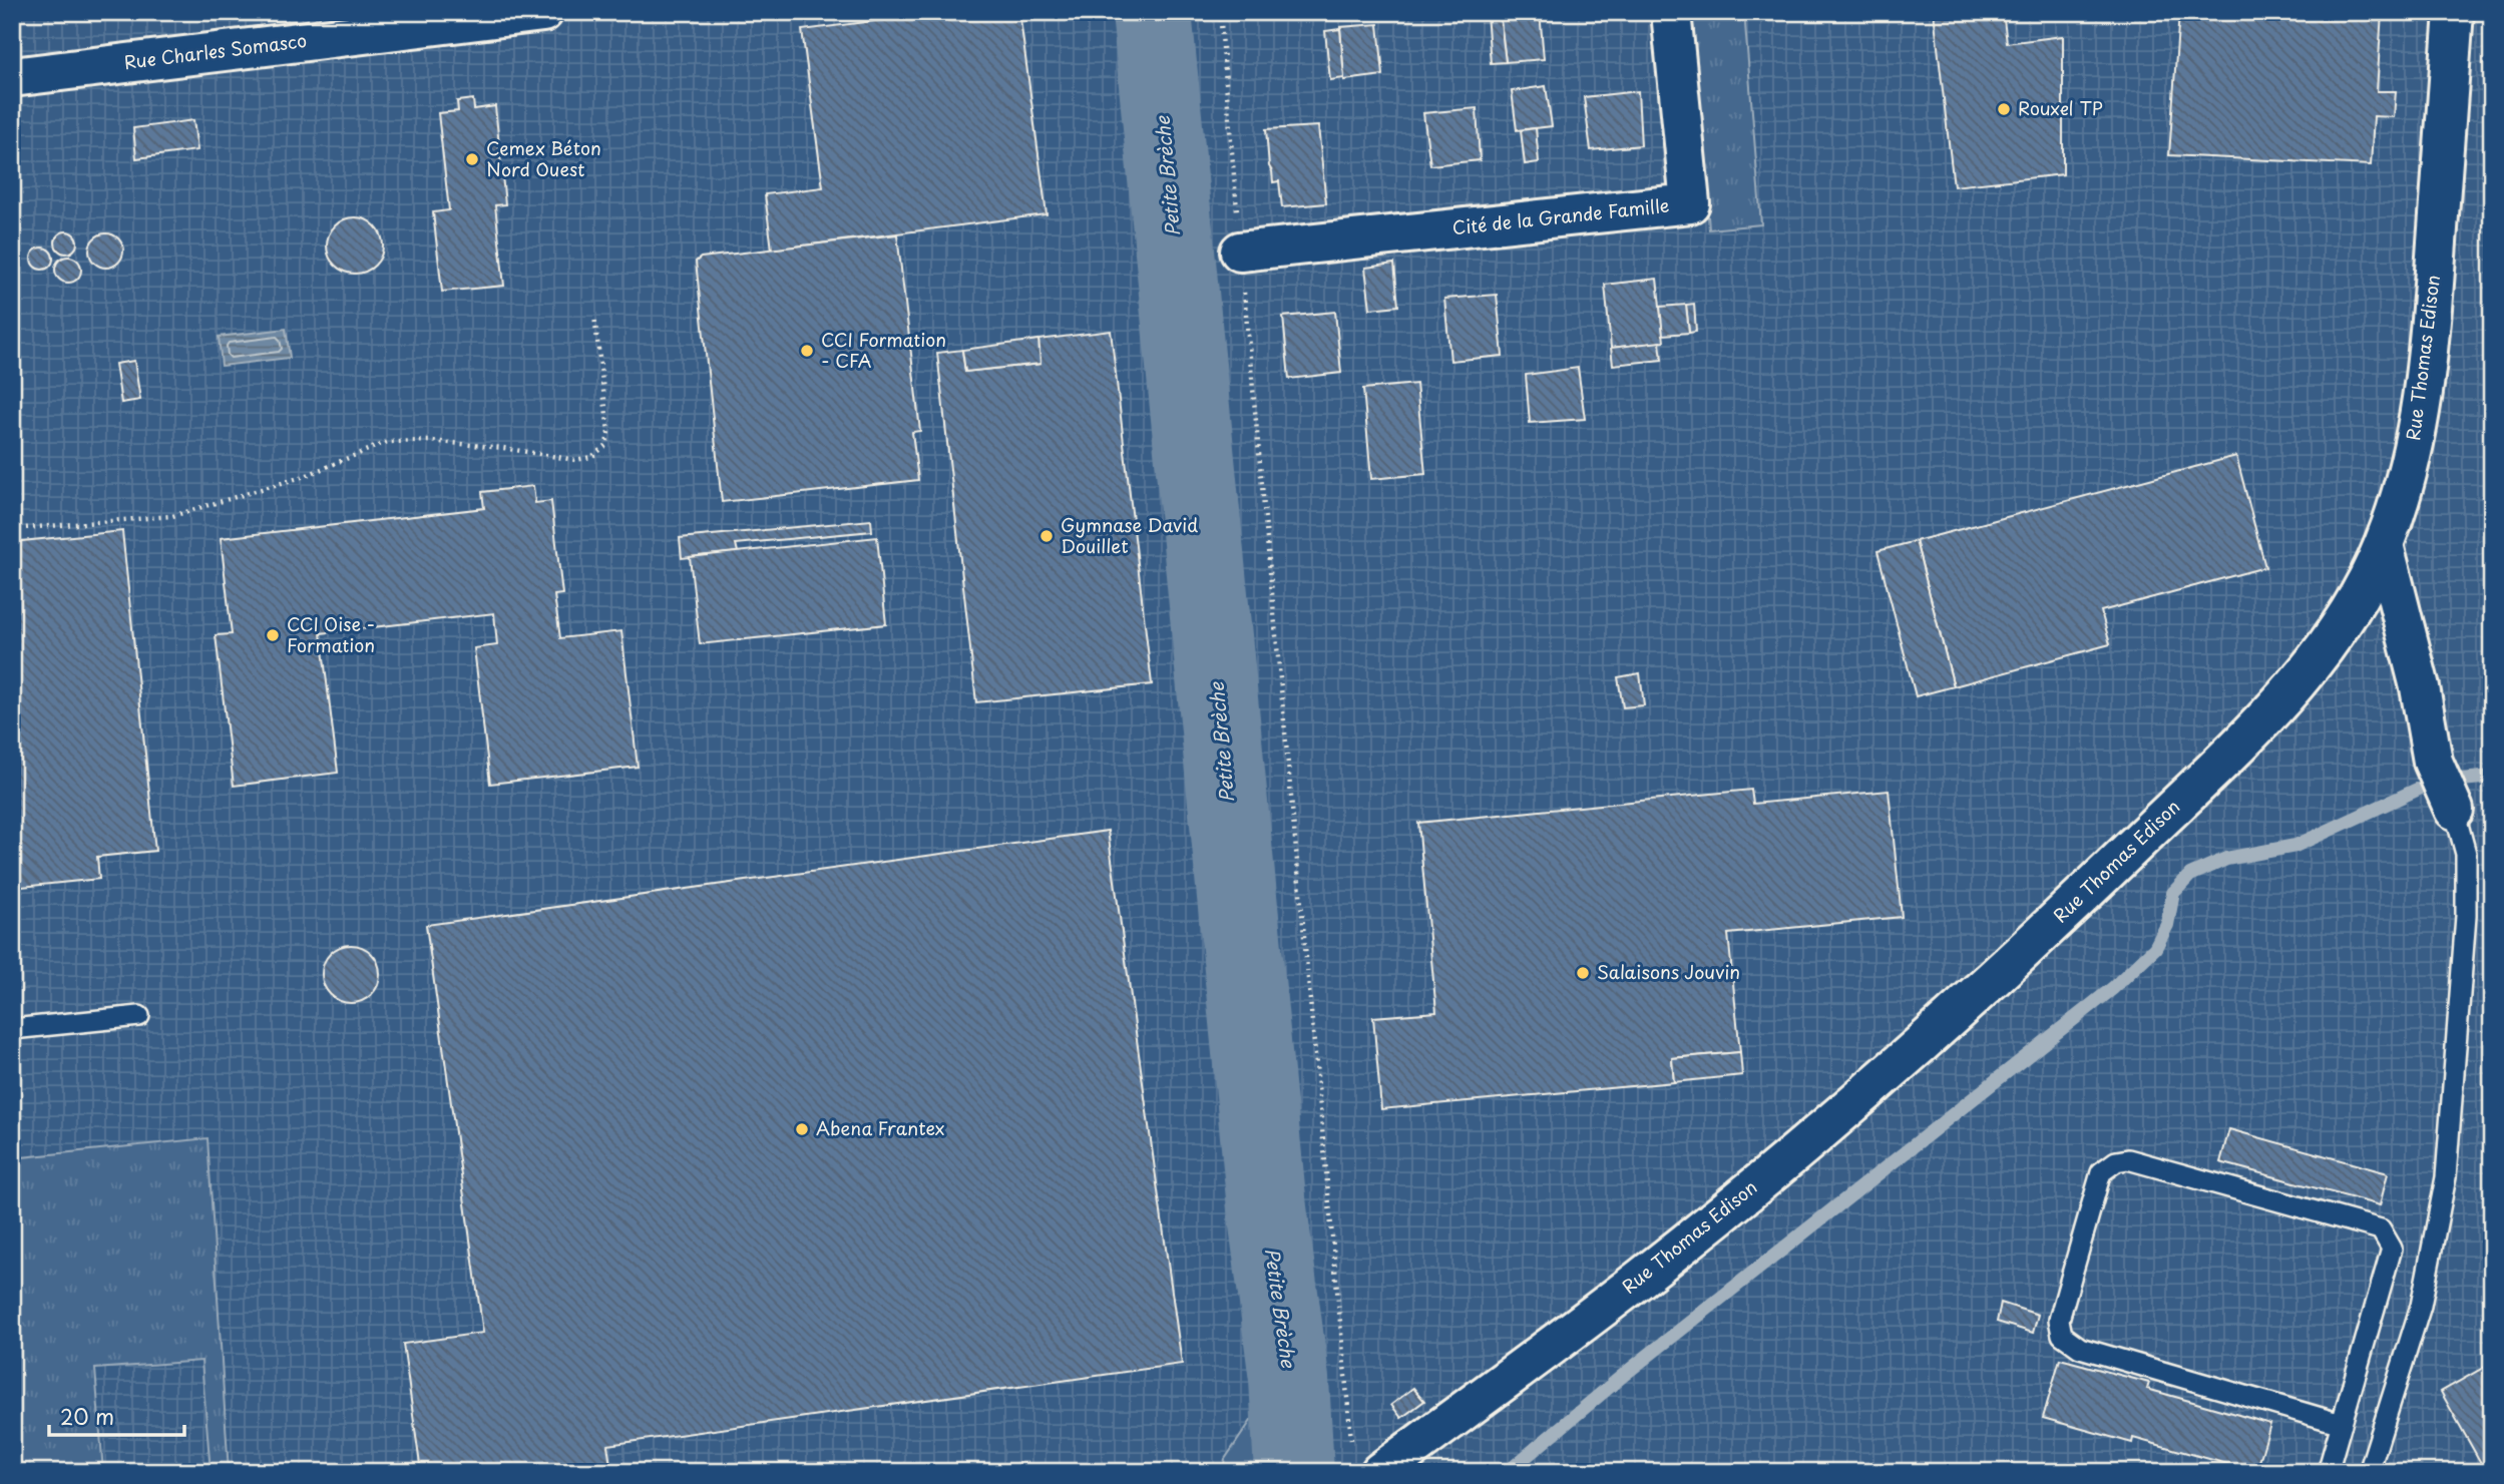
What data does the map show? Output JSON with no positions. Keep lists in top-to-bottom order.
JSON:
{
  "streets": {
    "street": ["Rue Charles Somasco", "Cité de la Grande Famille", "Rue Thomas Edison"]
  },
  "water": ["Petite Brèche"],
  "places": [
    "Rouxel TP",
    "Cemex Béton Nord Ouest",
    "CCI Formation - CFA",
    "Gymnase David Douillet",
    "CCI Oise - Formation",
    "Salaisons Jouvin",
    "Abena Frantex"
  ],
  "scale_bar": "20 m"
}
